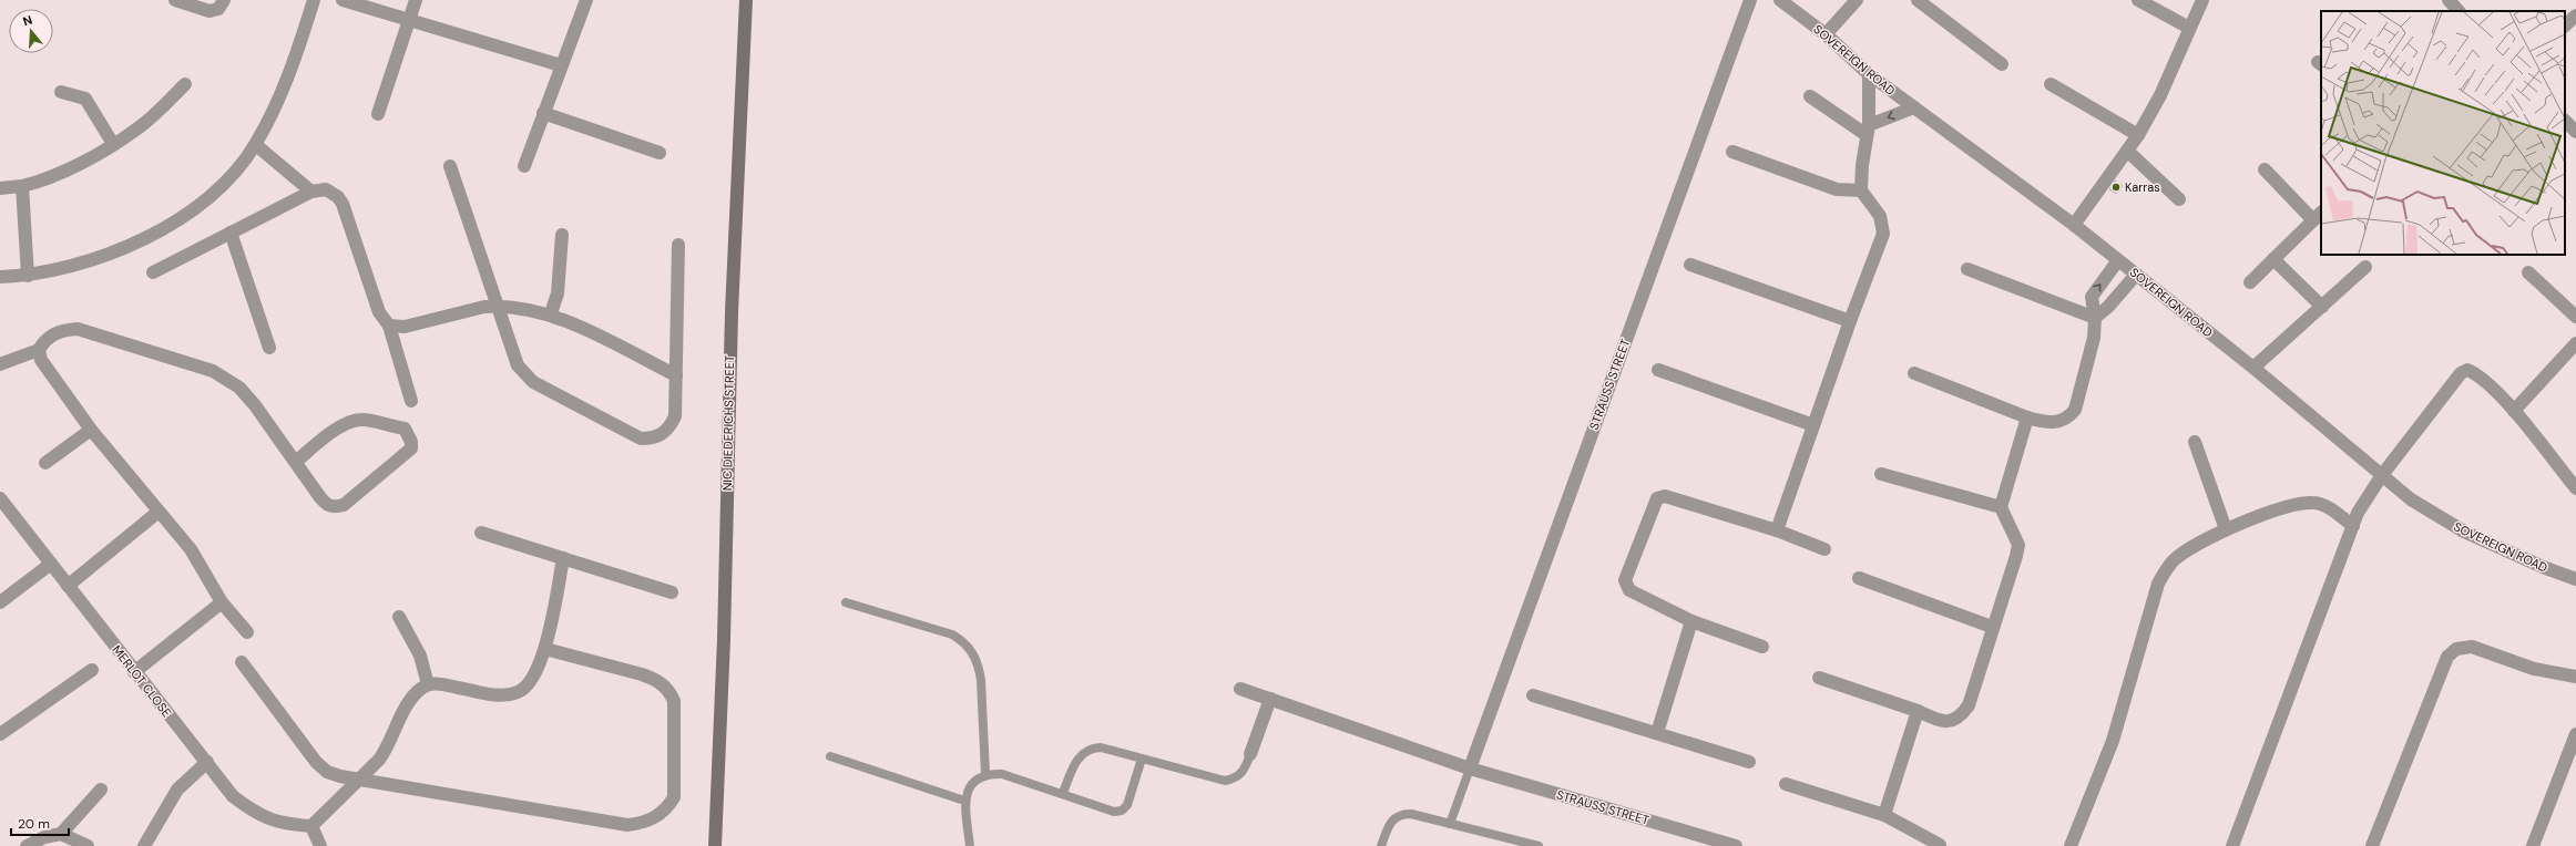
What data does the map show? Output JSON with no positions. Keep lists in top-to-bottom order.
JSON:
{
  "streets": {
    "street": [
      "SOVEREIGN ROAD",
      "STRAUSS STREET",
      "NIC DIEDERICHS STREET",
      "MERLOT CLOSE"
    ]
  },
  "places": ["Karras"],
  "scale_bar": "20 m",
  "north": "top"
}
